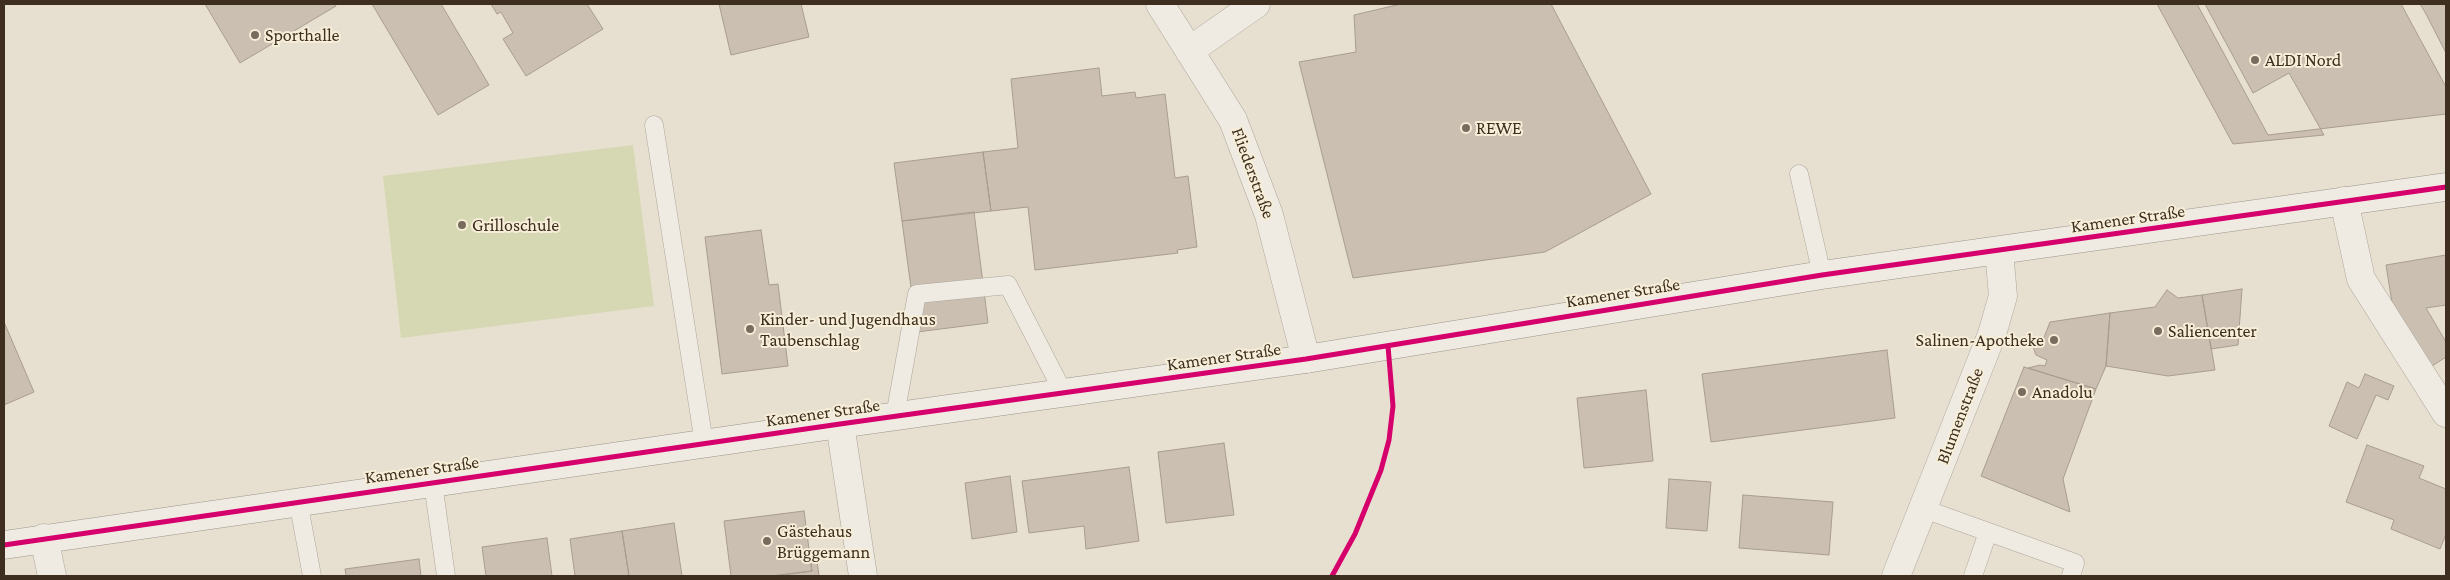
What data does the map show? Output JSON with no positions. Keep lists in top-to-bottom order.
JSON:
{
  "streets": {
    "main road": ["Fliederstraße", "Kamener Straße", "Blumenstraße"]
  },
  "crossings": [
    ["Fliederstraße", "Kamener Straße"],
    ["Kamener Straße", "Blumenstraße"]
  ],
  "places": [
    "Sporthalle",
    "ALDI Nord",
    "REWE",
    "Grilloschule",
    "Kinder- und Jugendhaus Taubenschlag",
    "Saliencenter",
    "Salinen-Apotheke",
    "Anadolu",
    "Gästehaus Brüggemann"
  ]
}
